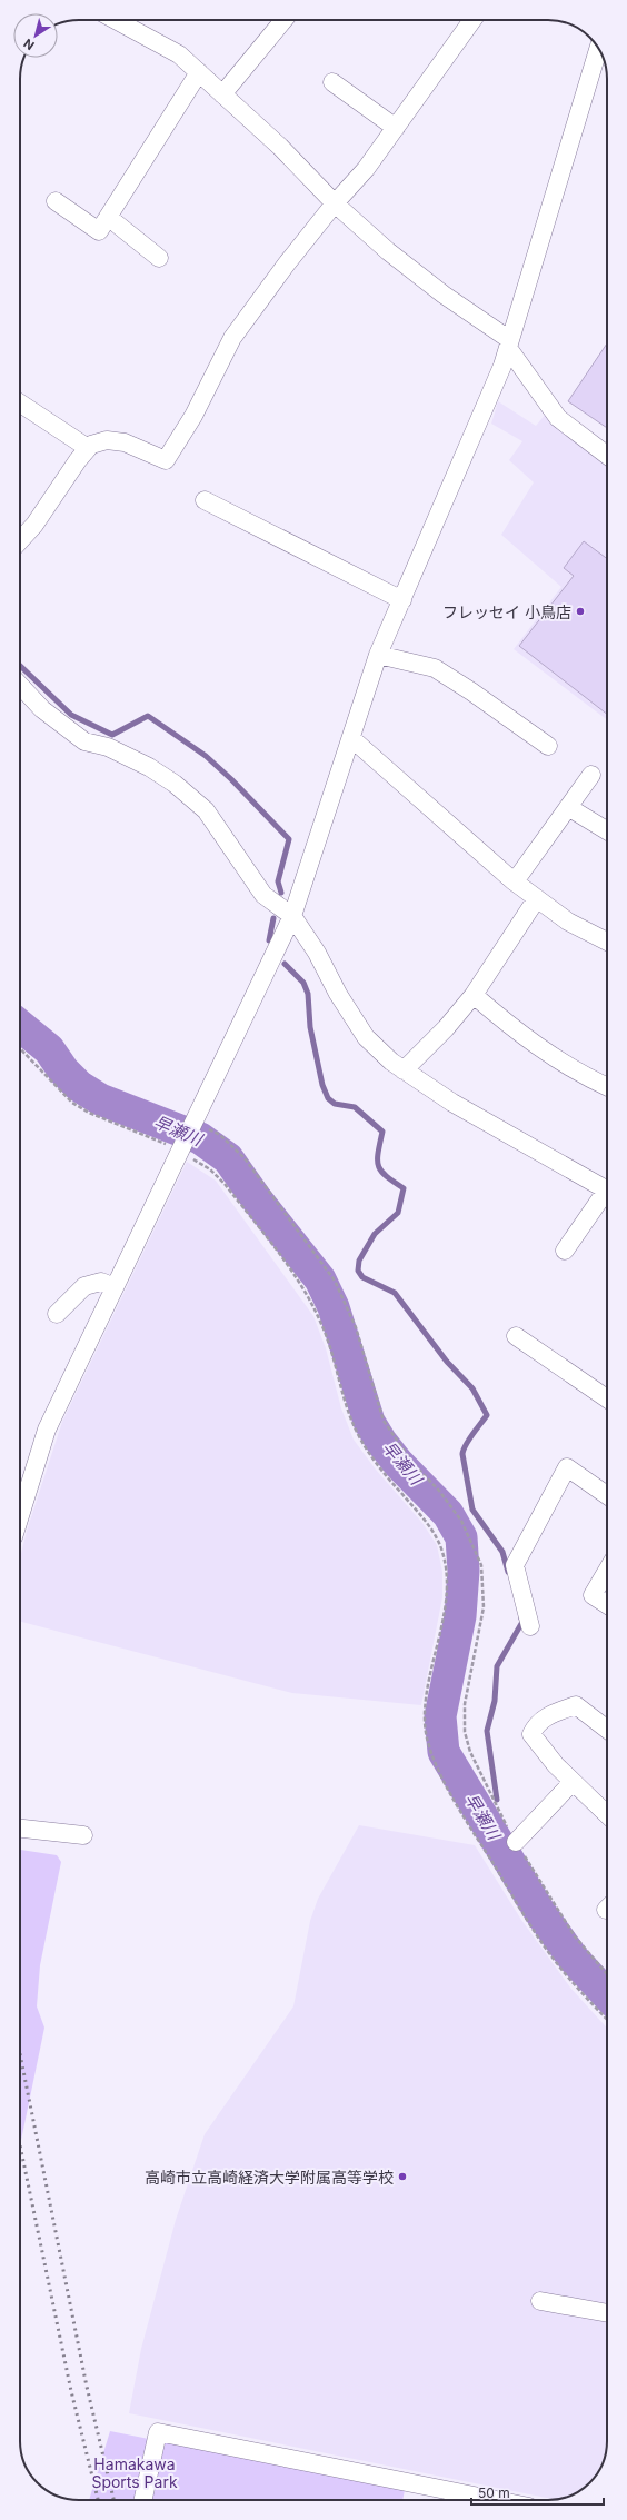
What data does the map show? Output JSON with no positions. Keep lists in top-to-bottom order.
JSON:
{
  "water": ["早瀬川"],
  "parks": ["Hamakawa Sports Park"],
  "places": ["フレッセイ 小鳥店", "高崎市立高崎経済大学附属高等学校"],
  "scale_bar": "50 m",
  "north": "bottom left"
}
